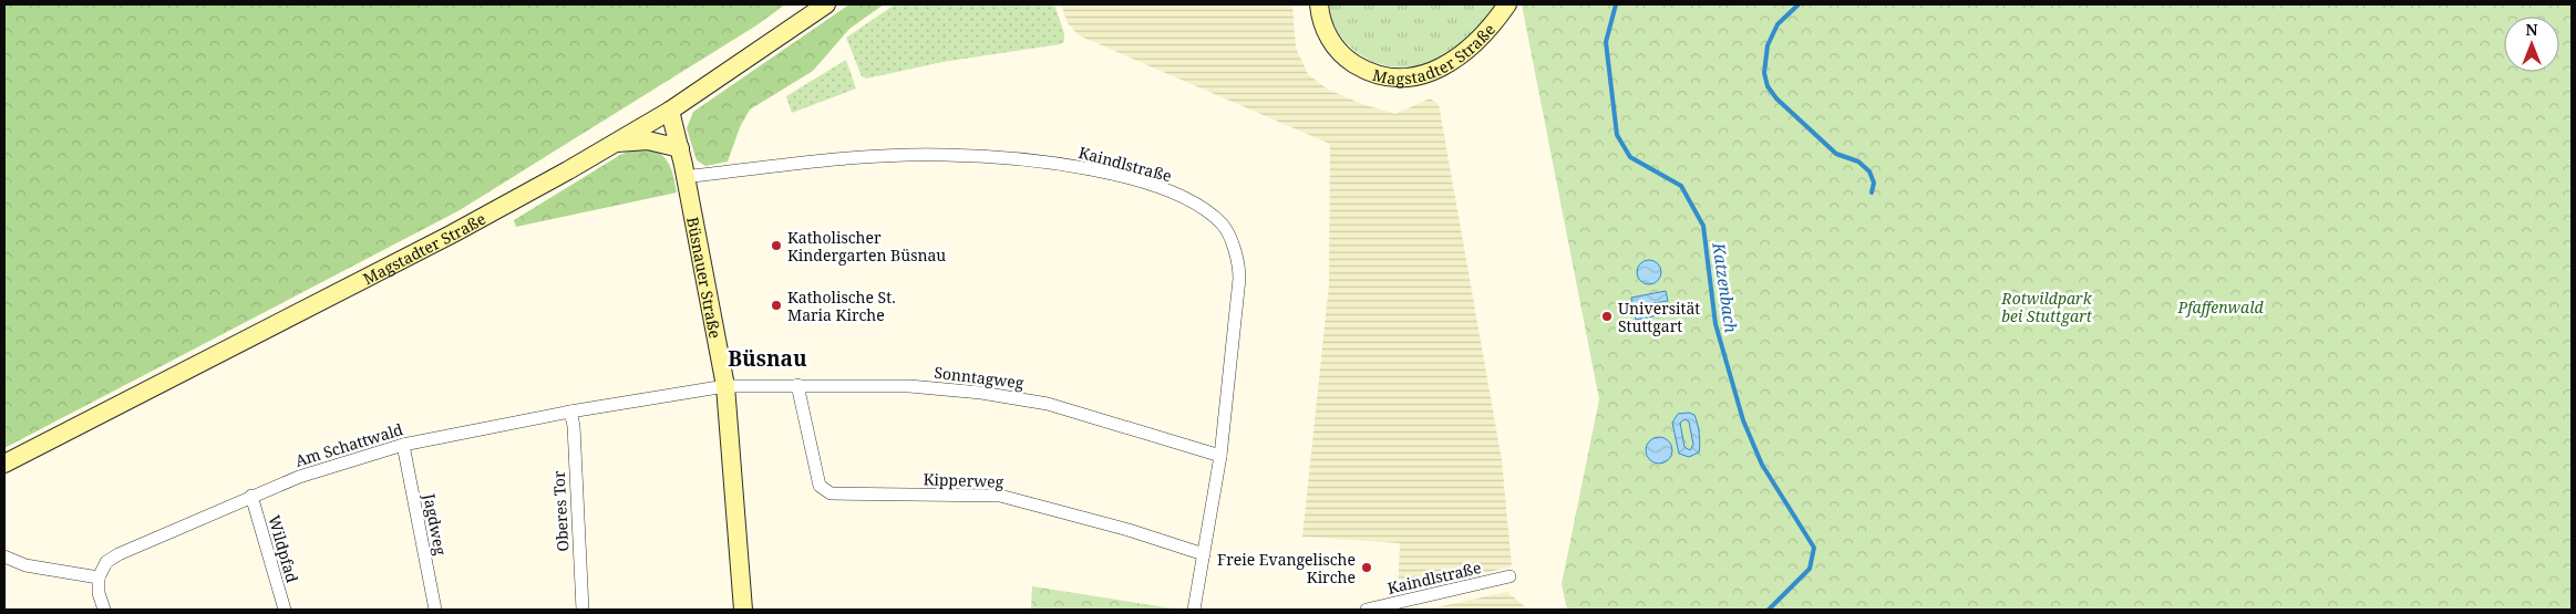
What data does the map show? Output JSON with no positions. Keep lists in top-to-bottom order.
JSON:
{
  "streets": {
    "main road": ["Magstadter Straße", "Büsnauer Straße"],
    "street": [
      "Kaindlstraße",
      "Sonntagweg",
      "Am Schattwald",
      "Kipperweg",
      "Oberes Tor",
      "Jagdweg",
      "Wildpfad"
    ]
  },
  "crossings": [
    ["Magstadter Straße", "Büsnauer Straße"],
    ["Kaindlstraße", "Büsnauer Straße"],
    ["Kaindlstraße", "Sonntagweg"],
    ["Kaindlstraße", "Kipperweg"],
    ["Büsnauer Straße", "Sonntagweg"],
    ["Büsnauer Straße", "Am Schattwald"],
    ["Sonntagweg", "Am Schattwald"],
    ["Sonntagweg", "Kipperweg"],
    ["Am Schattwald", "Oberes Tor"],
    ["Am Schattwald", "Jagdweg"],
    ["Am Schattwald", "Wildpfad"]
  ],
  "districts": ["Büsnau"],
  "water": ["Katzenbach"],
  "parks": ["Rotwildpark bei Stuttgart", "Pfaffenwald"],
  "places": [
    "Katholischer Kindergarten Büsnau",
    "Katholische St. Maria Kirche",
    "Universität Stuttgart",
    "Freie Evangelische Kirche"
  ],
  "north": "top"
}
